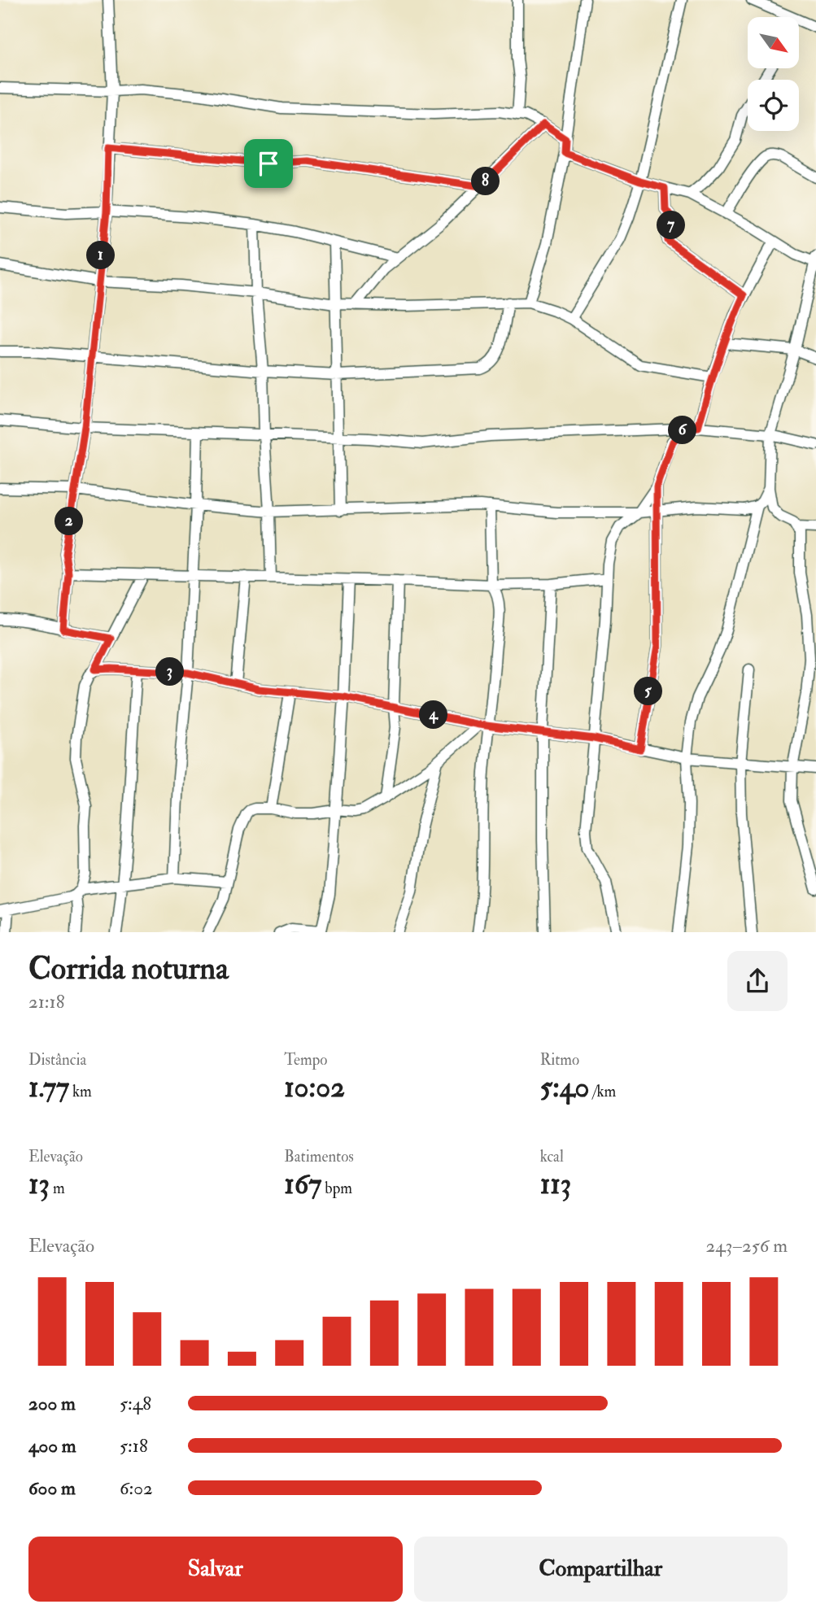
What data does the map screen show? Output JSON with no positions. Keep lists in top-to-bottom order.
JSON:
{
  "north": "bottom right",
  "page": {
    "pins": [
      "8",
      "7",
      "1",
      "6",
      "2",
      "3",
      "5",
      "4"
    ],
    "heading": ["Corrida noturna", "21:18"],
    "stats": [
      ["Distância", "1.77 km"],
      ["Tempo", "10:02"],
      ["Ritmo", "5:40 /km"],
      ["Elevação", "13 m"],
      ["Batimentos", "167 bpm"],
      ["kcal", "113"]
    ],
    "chart": ["Elevação", "243–256 m"],
    "list": [
      {
        "name": "200 m",
        "note": "5:48"
      },
      {
        "name": "400 m",
        "note": "5:18"
      },
      {
        "name": "600 m",
        "note": "6:02"
      }
    ],
    "buttons": ["Salvar", "Compartilhar"]
  }
}
